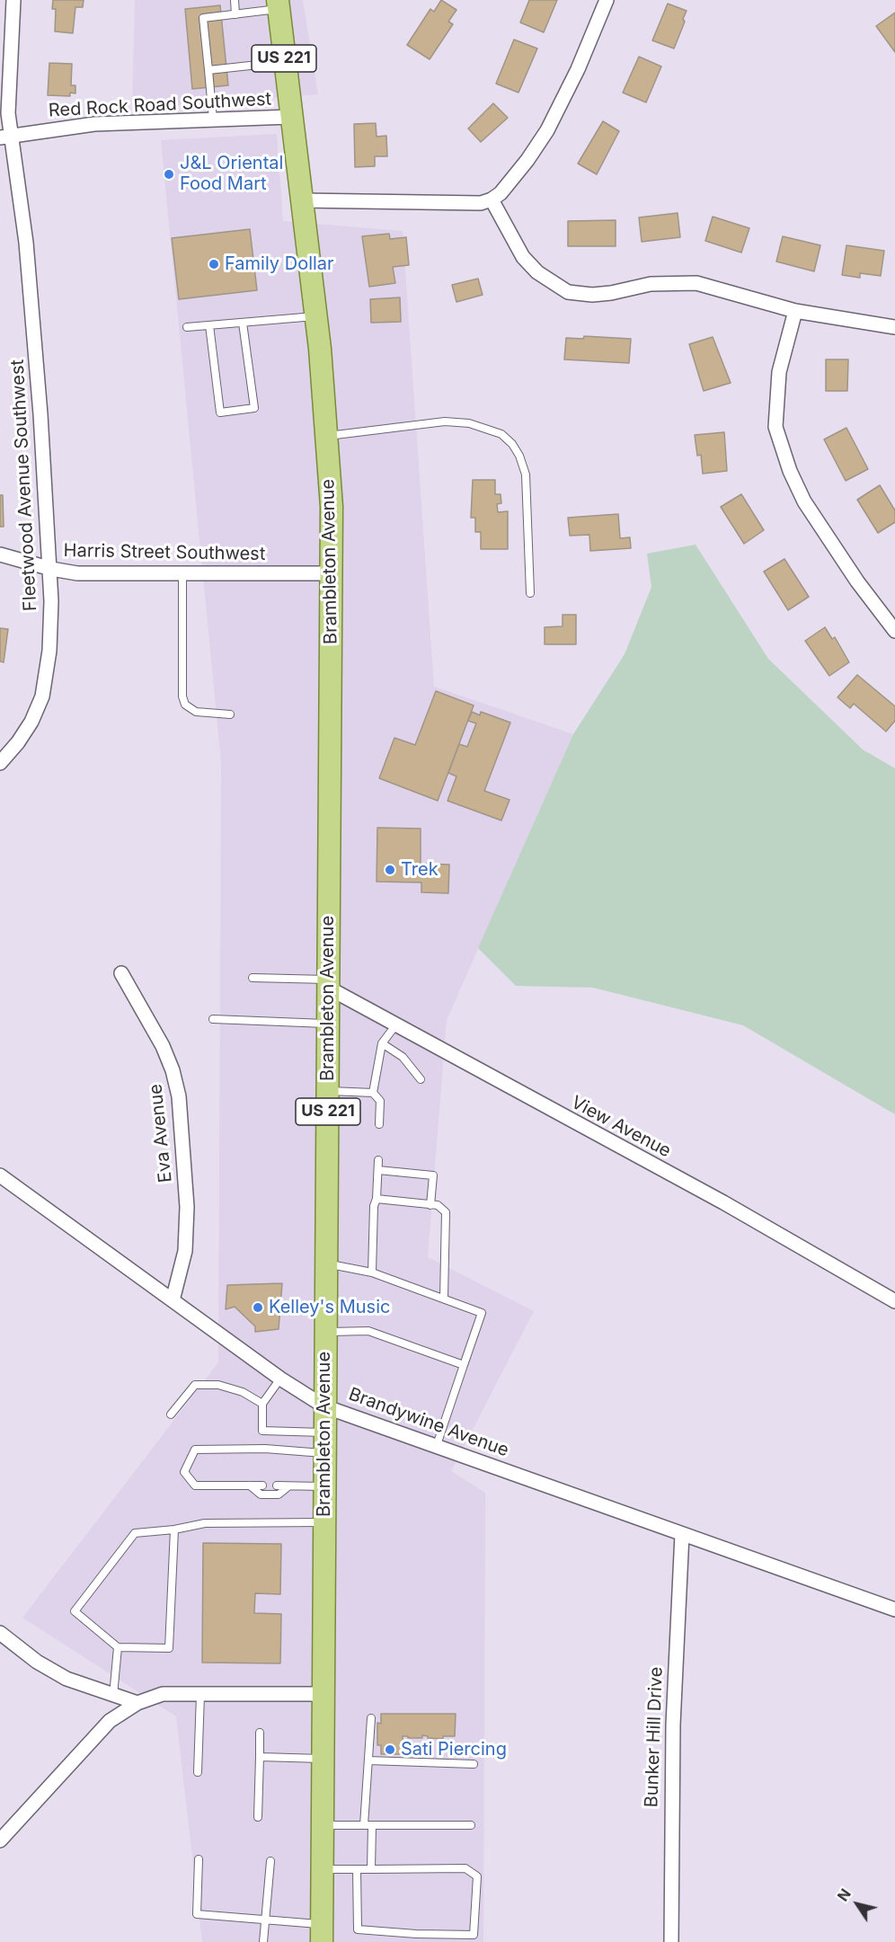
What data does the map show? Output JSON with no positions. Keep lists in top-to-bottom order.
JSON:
{
  "streets": {
    "main road": ["US 221", "Brambleton Avenue"],
    "street": [
      "Red Rock Road Southwest",
      "Fleetwood Avenue Southwest",
      "Harris Street Southwest",
      "View Avenue",
      "Eva Avenue",
      "Brandywine Avenue",
      "Bunker Hill Drive"
    ]
  },
  "crossings": [
    ["US 221", "Red Rock Road Southwest"],
    ["US 221", "Brambleton Avenue"],
    ["Red Rock Road Southwest", "Fleetwood Avenue Southwest"],
    ["Fleetwood Avenue Southwest", "Harris Street Southwest"],
    ["Harris Street Southwest", "Brambleton Avenue"],
    ["Brambleton Avenue", "View Avenue"],
    ["Brambleton Avenue", "Brandywine Avenue"],
    ["Eva Avenue", "Brandywine Avenue"],
    ["Brandywine Avenue", "Bunker Hill Drive"]
  ],
  "places": [
    "J&L Oriental Food Mart",
    "Family Dollar",
    "Trek",
    "Kelley's Music",
    "Sati Piercing"
  ],
  "north": "top left"
}
